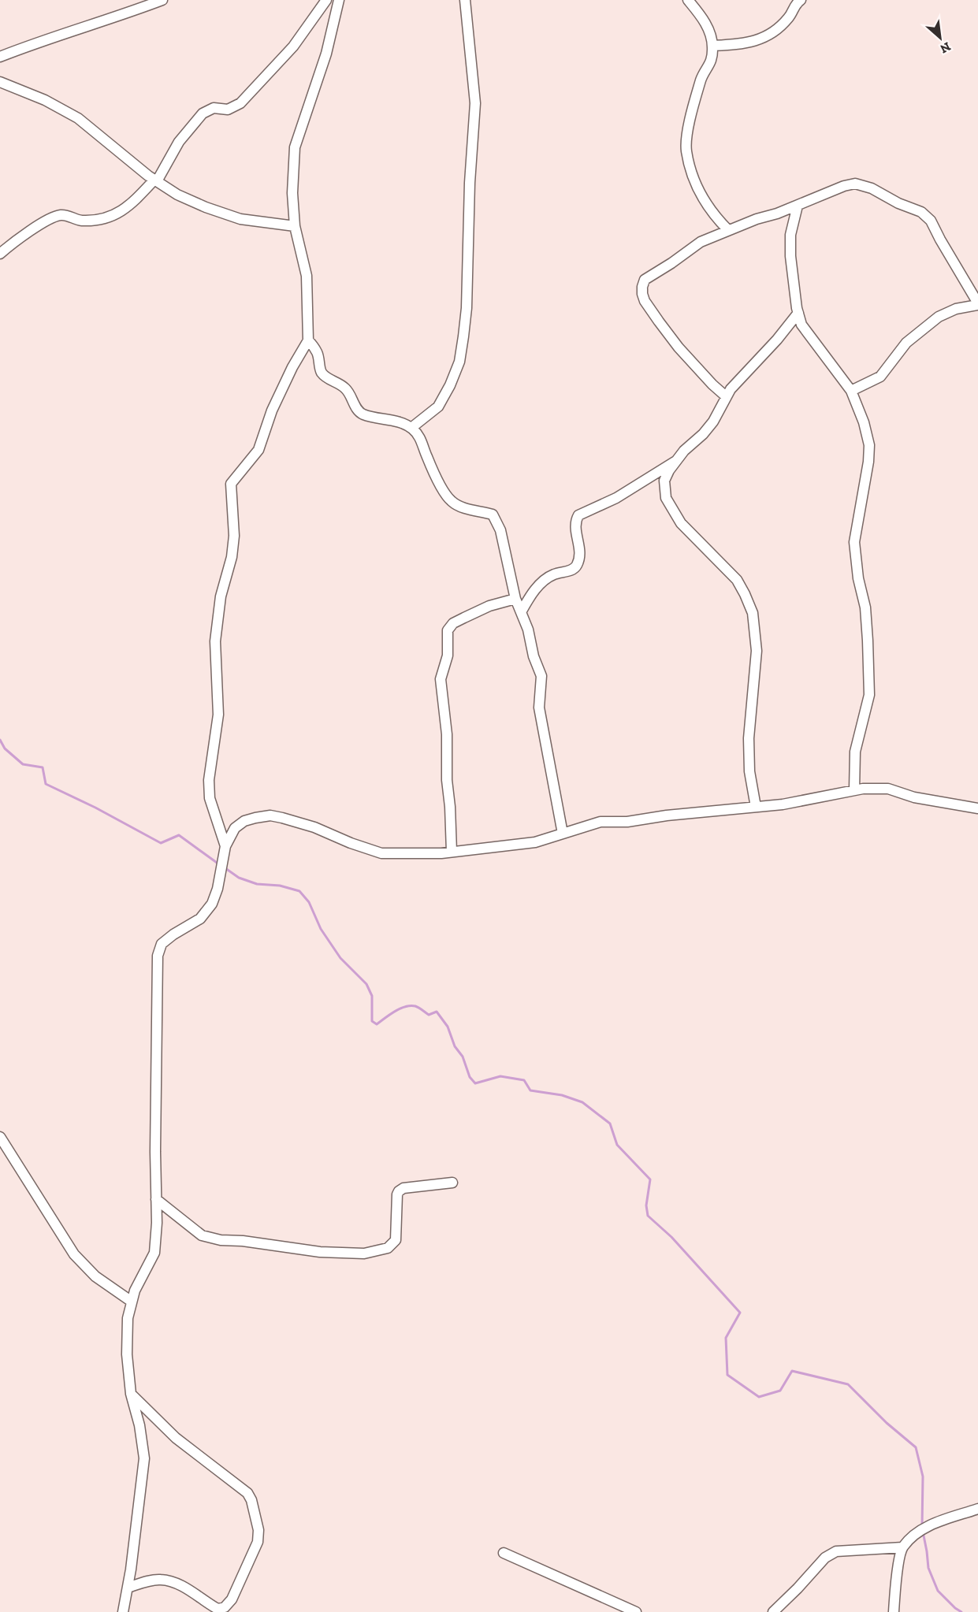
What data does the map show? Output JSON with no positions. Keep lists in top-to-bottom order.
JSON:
{
  "north": "bottom right"
}
